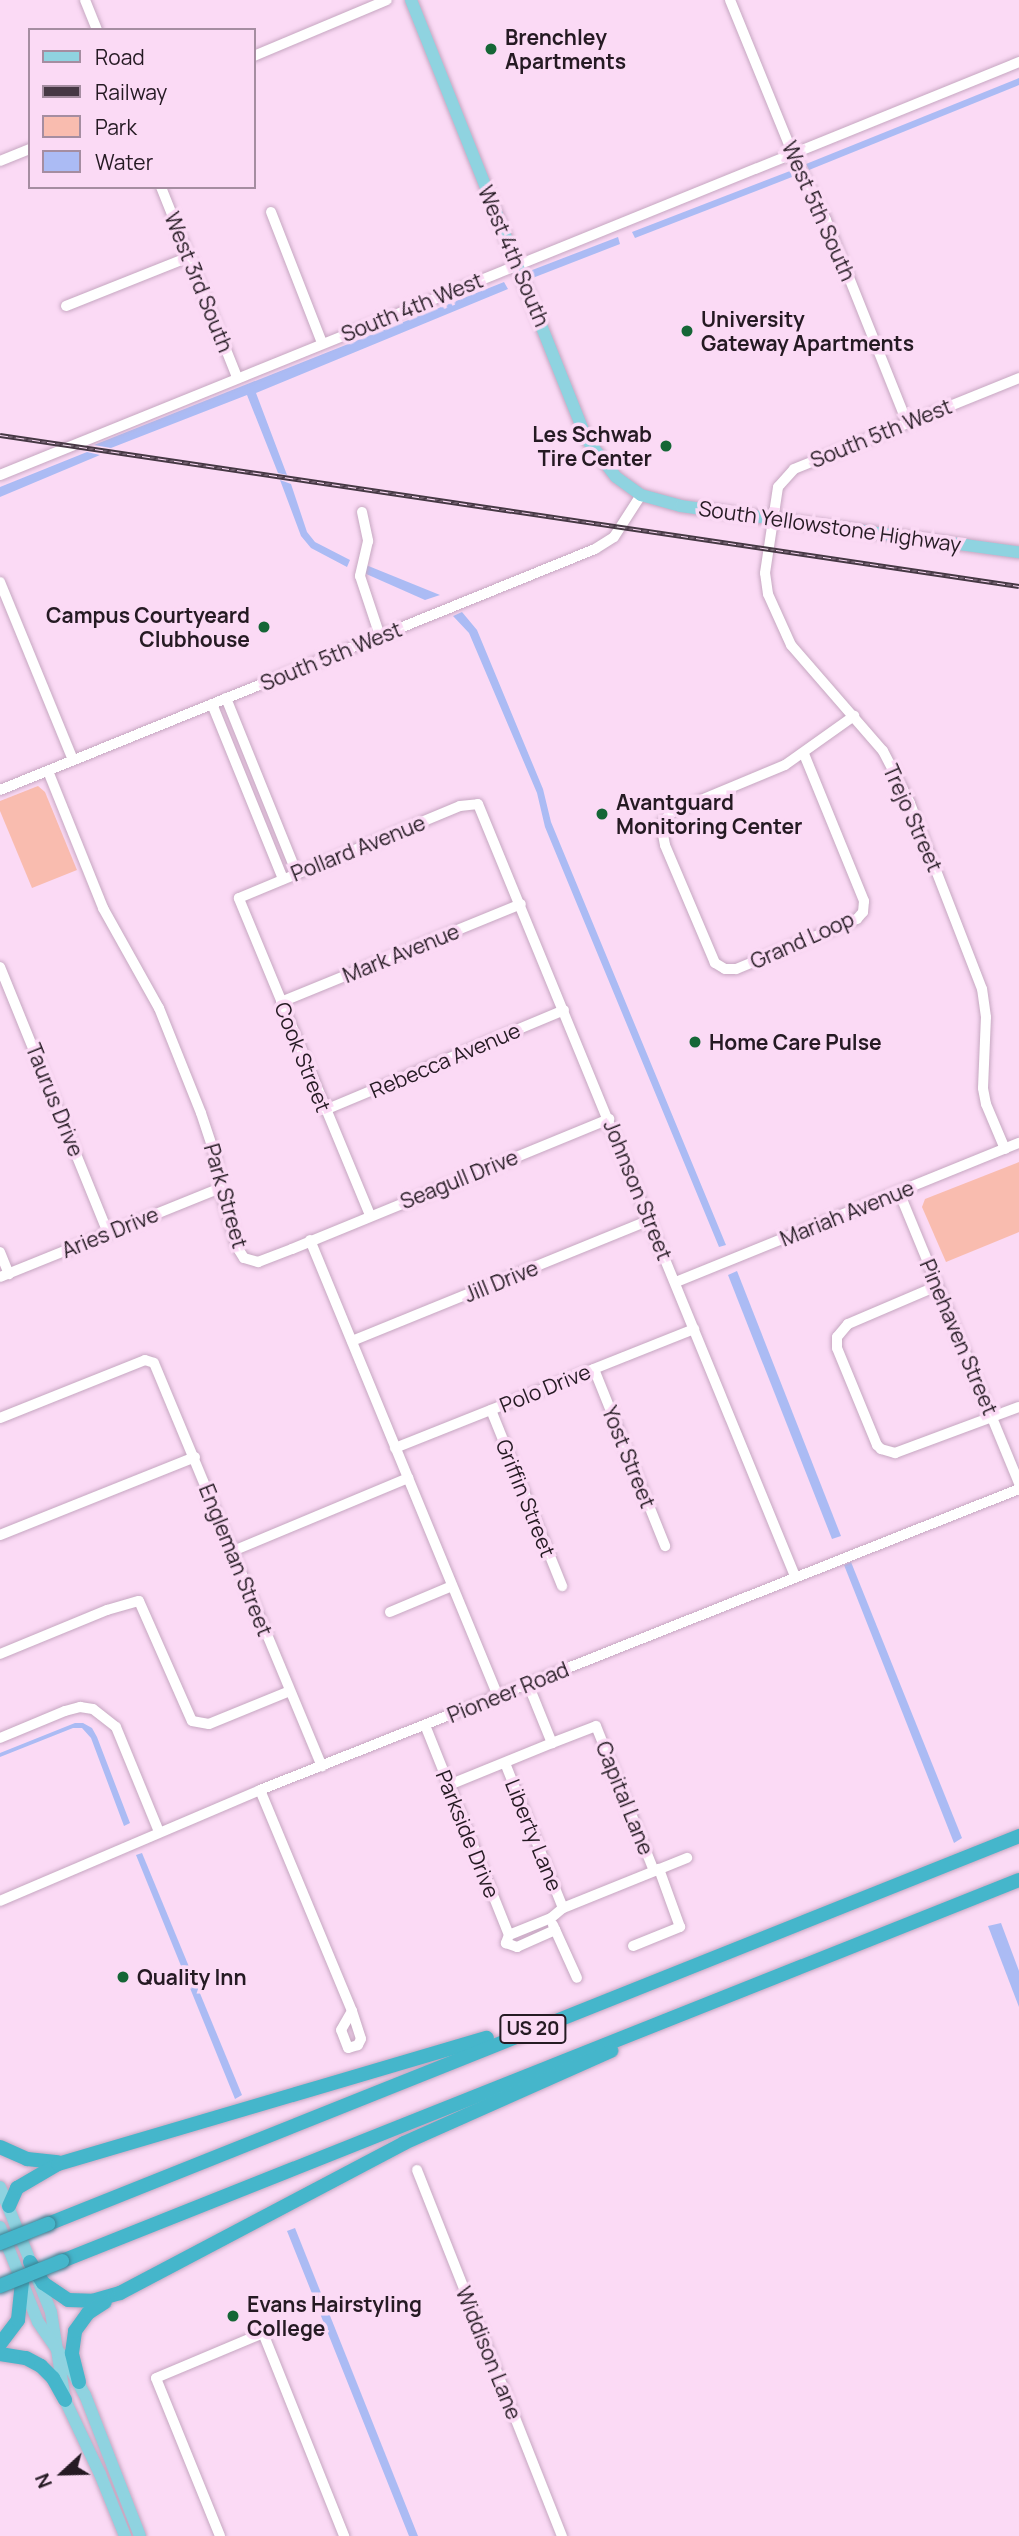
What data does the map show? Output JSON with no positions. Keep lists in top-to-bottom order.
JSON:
{
  "streets": {
    "highway": ["US 20"],
    "main road": ["West 4th South", "South Yellowstone Highway"],
    "street": [
      "West 5th South",
      "West 3rd South",
      "South 4th West",
      "South 5th West",
      "Trejo Street",
      "Pollard Avenue",
      "Grand Loop",
      "Mark Avenue",
      "Cook Street",
      "Rebecca Avenue",
      "Taurus Drive",
      "Seagull Drive",
      "Johnson Street",
      "Park Street",
      "Mariah Avenue",
      "Aries Drive",
      "Jill Drive",
      "Pinehaven Street",
      "Polo Drive",
      "Yost Street",
      "Griffin Street",
      "Engleman Street",
      "Pioneer Road",
      "Capital Lane",
      "Parkside Drive",
      "Liberty Lane",
      "Widdison Lane"
    ]
  },
  "crossings": [
    ["West 5th South", "South 4th West"],
    ["West 5th South", "South 5th West"],
    ["West 4th South", "South 4th West"],
    ["West 4th South", "South 5th West"],
    ["West 4th South", "South Yellowstone Highway"],
    ["West 3rd South", "South 4th West"],
    ["South 5th West", "South Yellowstone Highway"],
    ["South 5th West", "Trejo Street"],
    ["South 5th West", "Park Street"],
    ["South Yellowstone Highway", "Trejo Street"],
    ["Trejo Street", "Grand Loop"],
    ["Trejo Street", "Mariah Avenue"],
    ["Pollard Avenue", "Cook Street"],
    ["Pollard Avenue", "Johnson Street"],
    ["Mark Avenue", "Cook Street"],
    ["Mark Avenue", "Johnson Street"],
    ["Cook Street", "Rebecca Avenue"],
    ["Cook Street", "Seagull Drive"],
    ["Rebecca Avenue", "Johnson Street"],
    ["Taurus Drive", "Aries Drive"],
    ["Seagull Drive", "Johnson Street"],
    ["Seagull Drive", "Park Street"],
    ["Johnson Street", "Mariah Avenue"],
    ["Johnson Street", "Jill Drive"],
    ["Johnson Street", "Polo Drive"],
    ["Johnson Street", "Pioneer Road"],
    ["Park Street", "Aries Drive"],
    ["Mariah Avenue", "Pinehaven Street"],
    ["Polo Drive", "Yost Street"],
    ["Polo Drive", "Griffin Street"],
    ["Engleman Street", "Pioneer Road"],
    ["Pioneer Road", "Parkside Drive"]
  ],
  "places": [
    "Brenchley Apartments",
    "University Gateway Apartments",
    "Les Schwab Tire Center",
    "Campus Courtyeard Clubhouse",
    "Avantguard Monitoring Center",
    "Home Care Pulse",
    "Quality Inn",
    "Evans Hairstyling College"
  ],
  "legend": [
    "Road",
    "Railway",
    "Park",
    "Water"
  ],
  "north": "left"
}
